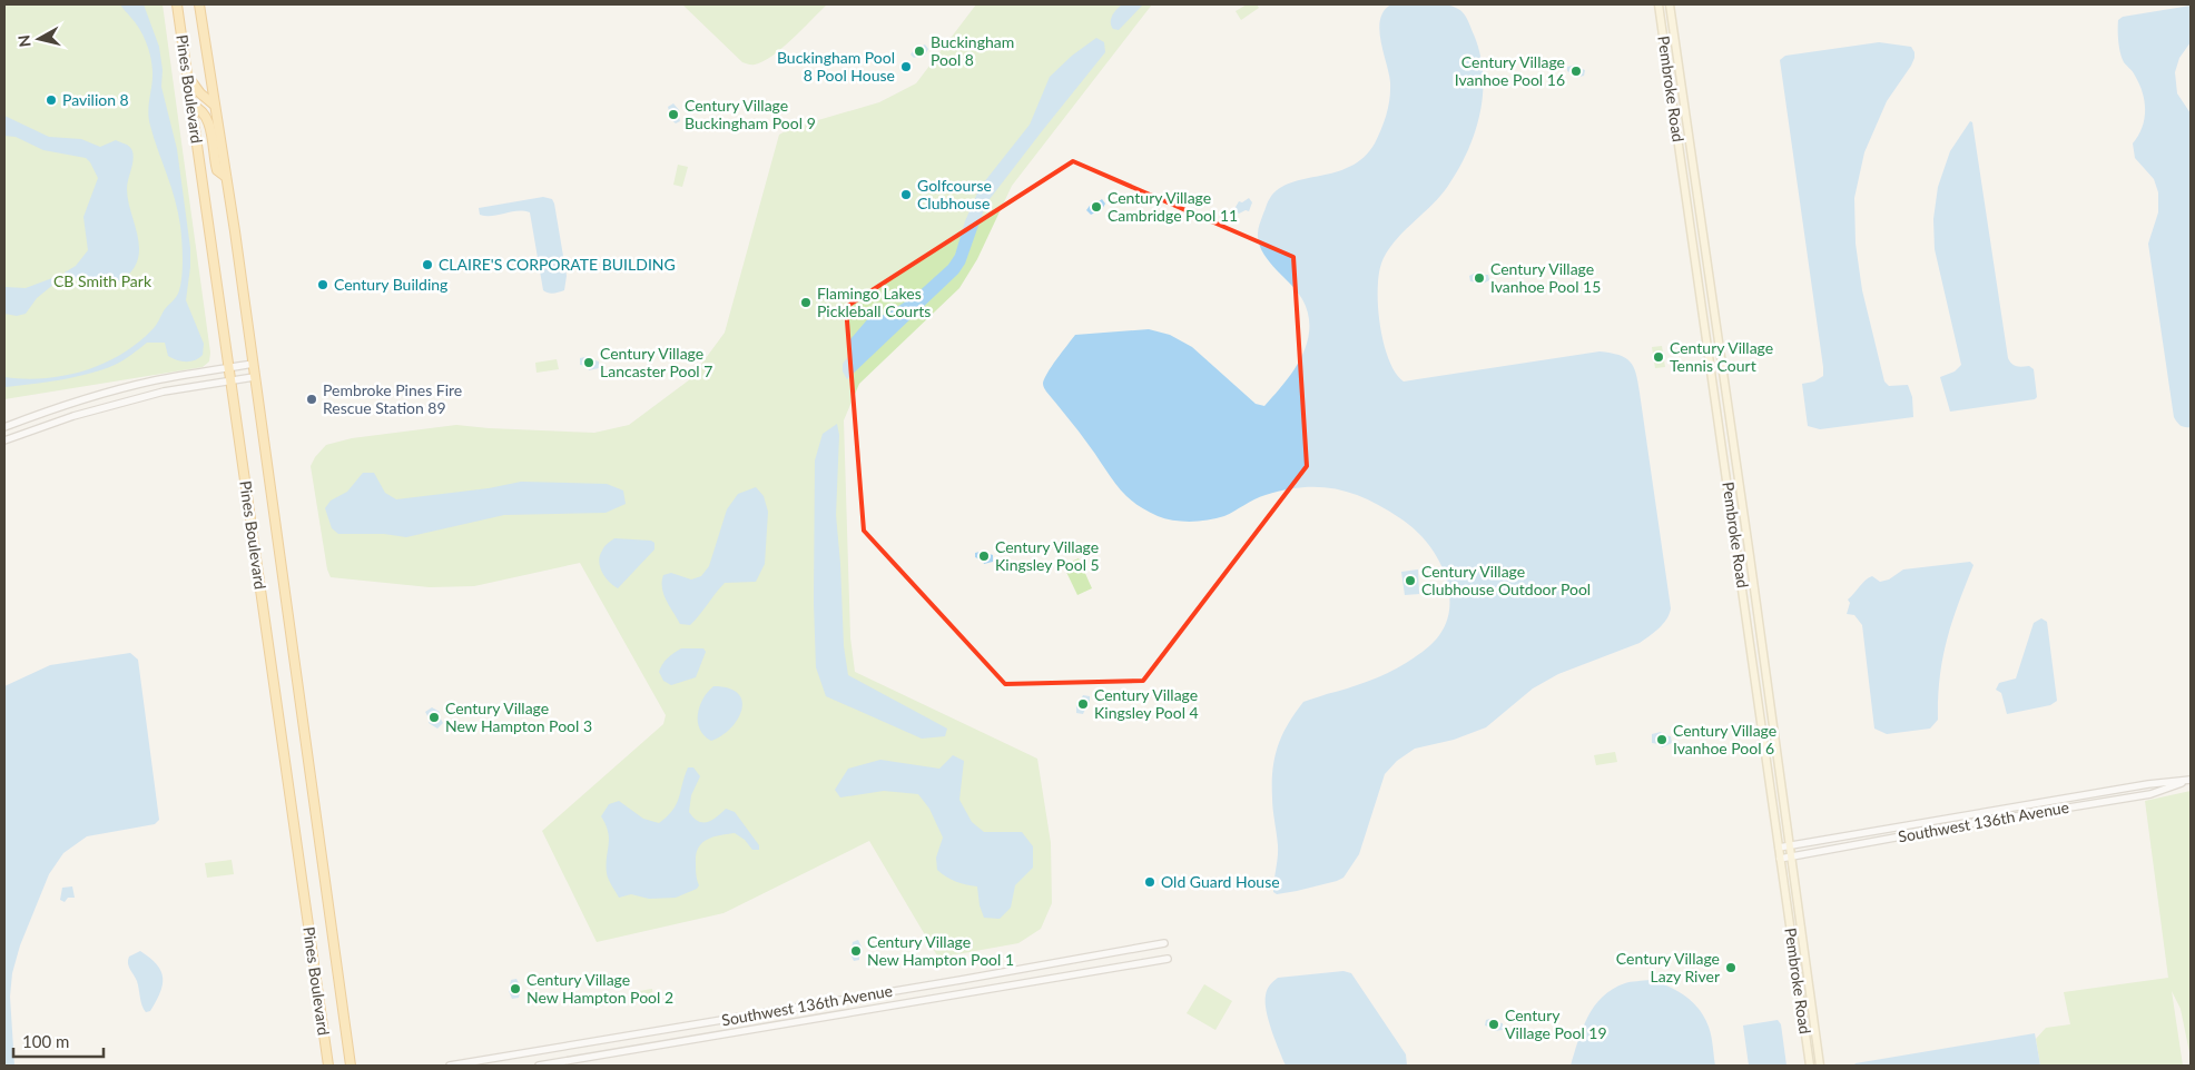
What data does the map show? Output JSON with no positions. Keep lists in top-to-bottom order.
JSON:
{
  "streets": {
    "highway": ["Pines Boulevard"],
    "main road": ["Pembroke Road"],
    "street": ["Southwest 136th Avenue"]
  },
  "crossings": [
    ["Pembroke Road", "Southwest 136th Avenue"]
  ],
  "parks": ["CB Smith Park"],
  "places": [
    "Buckingham Pool 8",
    "Buckingham Pool 8 Pool House",
    "Century Village Ivanhoe Pool 16",
    "Pavilion 8",
    "Century Village Buckingham Pool 9",
    "Golfcourse Clubhouse",
    "Century Village Cambridge Pool 11",
    "CLAIRE'S CORPORATE BUILDING",
    "Century Village Ivanhoe Pool 15",
    "Century Building",
    "Flamingo Lakes Pickleball Courts",
    "Century Village Tennis Court",
    "Century Village Lancaster Pool 7",
    "Pembroke Pines Fire Rescue Station 89",
    "Century Village Kingsley Pool 5",
    "Century Village Clubhouse Outdoor Pool",
    "Century Village Kingsley Pool 4",
    "Century Village New Hampton Pool 3",
    "Century Village Ivanhoe Pool 6",
    "Old Guard House",
    "Century Village New Hampton Pool 1",
    "Century Village Lazy River",
    "Century Village New Hampton Pool 2",
    "Century Village Pool 19"
  ],
  "scale_bar": "100 m",
  "north": "left"
}
